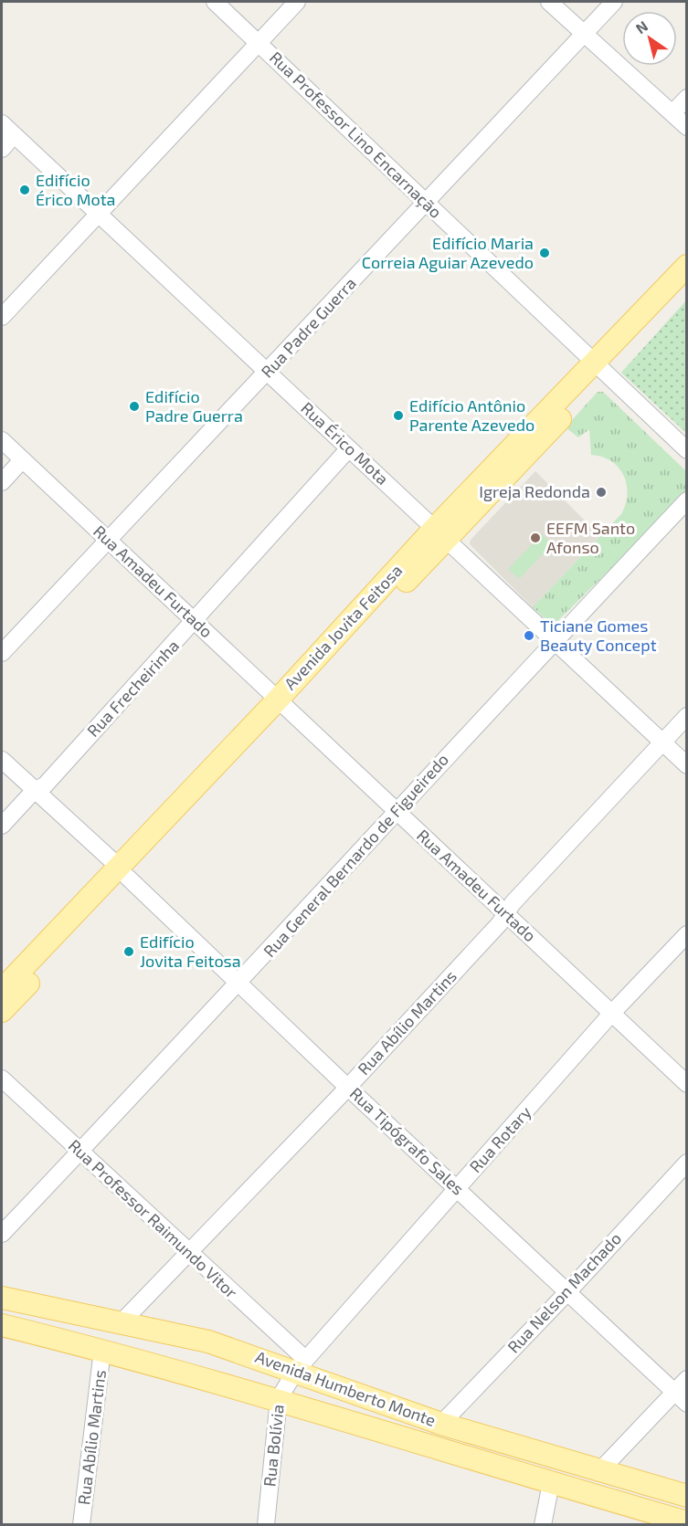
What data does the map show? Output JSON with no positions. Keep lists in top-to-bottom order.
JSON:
{
  "streets": {
    "main road": ["Avenida Jovita Feitosa", "Avenida Humberto Monte"],
    "street": [
      "Rua Professor Lino Encarnação",
      "Rua Padre Guerra",
      "Rua Érico Mota",
      "Rua Amadeu Furtado",
      "Rua Frecheirinha",
      "Rua General Bernardo de Figueiredo",
      "Rua Abílio Martins",
      "Rua Rotary",
      "Rua Tipógrafo Sales",
      "Rua Professor Raimundo Vitor",
      "Rua Nelson Machado",
      "Rua Bolívia"
    ]
  },
  "crossings": [
    ["Rua Professor Lino Encarnação", "Rua Padre Guerra"],
    ["Rua Professor Lino Encarnação", "Avenida Jovita Feitosa"],
    ["Rua Padre Guerra", "Rua Érico Mota"],
    ["Rua Padre Guerra", "Rua Amadeu Furtado"],
    ["Rua Érico Mota", "Avenida Jovita Feitosa"],
    ["Rua Érico Mota", "Rua Frecheirinha"],
    ["Rua Érico Mota", "Rua General Bernardo de Figueiredo"],
    ["Rua Érico Mota", "Rua Abílio Martins"],
    ["Rua Amadeu Furtado", "Avenida Jovita Feitosa"],
    ["Rua Amadeu Furtado", "Rua Frecheirinha"],
    ["Rua Amadeu Furtado", "Rua General Bernardo de Figueiredo"],
    ["Rua Amadeu Furtado", "Rua Abílio Martins"],
    ["Rua Amadeu Furtado", "Rua Rotary"],
    ["Avenida Jovita Feitosa", "Rua Tipógrafo Sales"],
    ["Rua Frecheirinha", "Rua Tipógrafo Sales"],
    ["Rua General Bernardo de Figueiredo", "Rua Tipógrafo Sales"],
    ["Rua General Bernardo de Figueiredo", "Rua Professor Raimundo Vitor"],
    ["Rua Abílio Martins", "Rua Tipógrafo Sales"],
    ["Rua Abílio Martins", "Rua Professor Raimundo Vitor"],
    ["Rua Abílio Martins", "Avenida Humberto Monte"],
    ["Rua Rotary", "Rua Tipógrafo Sales"],
    ["Rua Rotary", "Rua Professor Raimundo Vitor"],
    ["Rua Rotary", "Avenida Humberto Monte"],
    ["Rua Rotary", "Rua Bolívia"],
    ["Rua Tipógrafo Sales", "Rua Nelson Machado"],
    ["Rua Professor Raimundo Vitor", "Avenida Humberto Monte"],
    ["Rua Professor Raimundo Vitor", "Rua Bolívia"],
    ["Rua Nelson Machado", "Avenida Humberto Monte"],
    ["Avenida Humberto Monte", "Rua Bolívia"]
  ],
  "places": [
    "Edifício Érico Mota",
    "Edifício Maria Correia Aguiar Azevedo",
    "Edifício Padre Guerra",
    "Edifício Antônio Parente Azevedo",
    "Igreja Redonda",
    "EEFM Santo Afonso",
    "Ticiane Gomes Beauty Concept",
    "Edifício Jovita Feitosa"
  ],
  "north": "top left"
}
